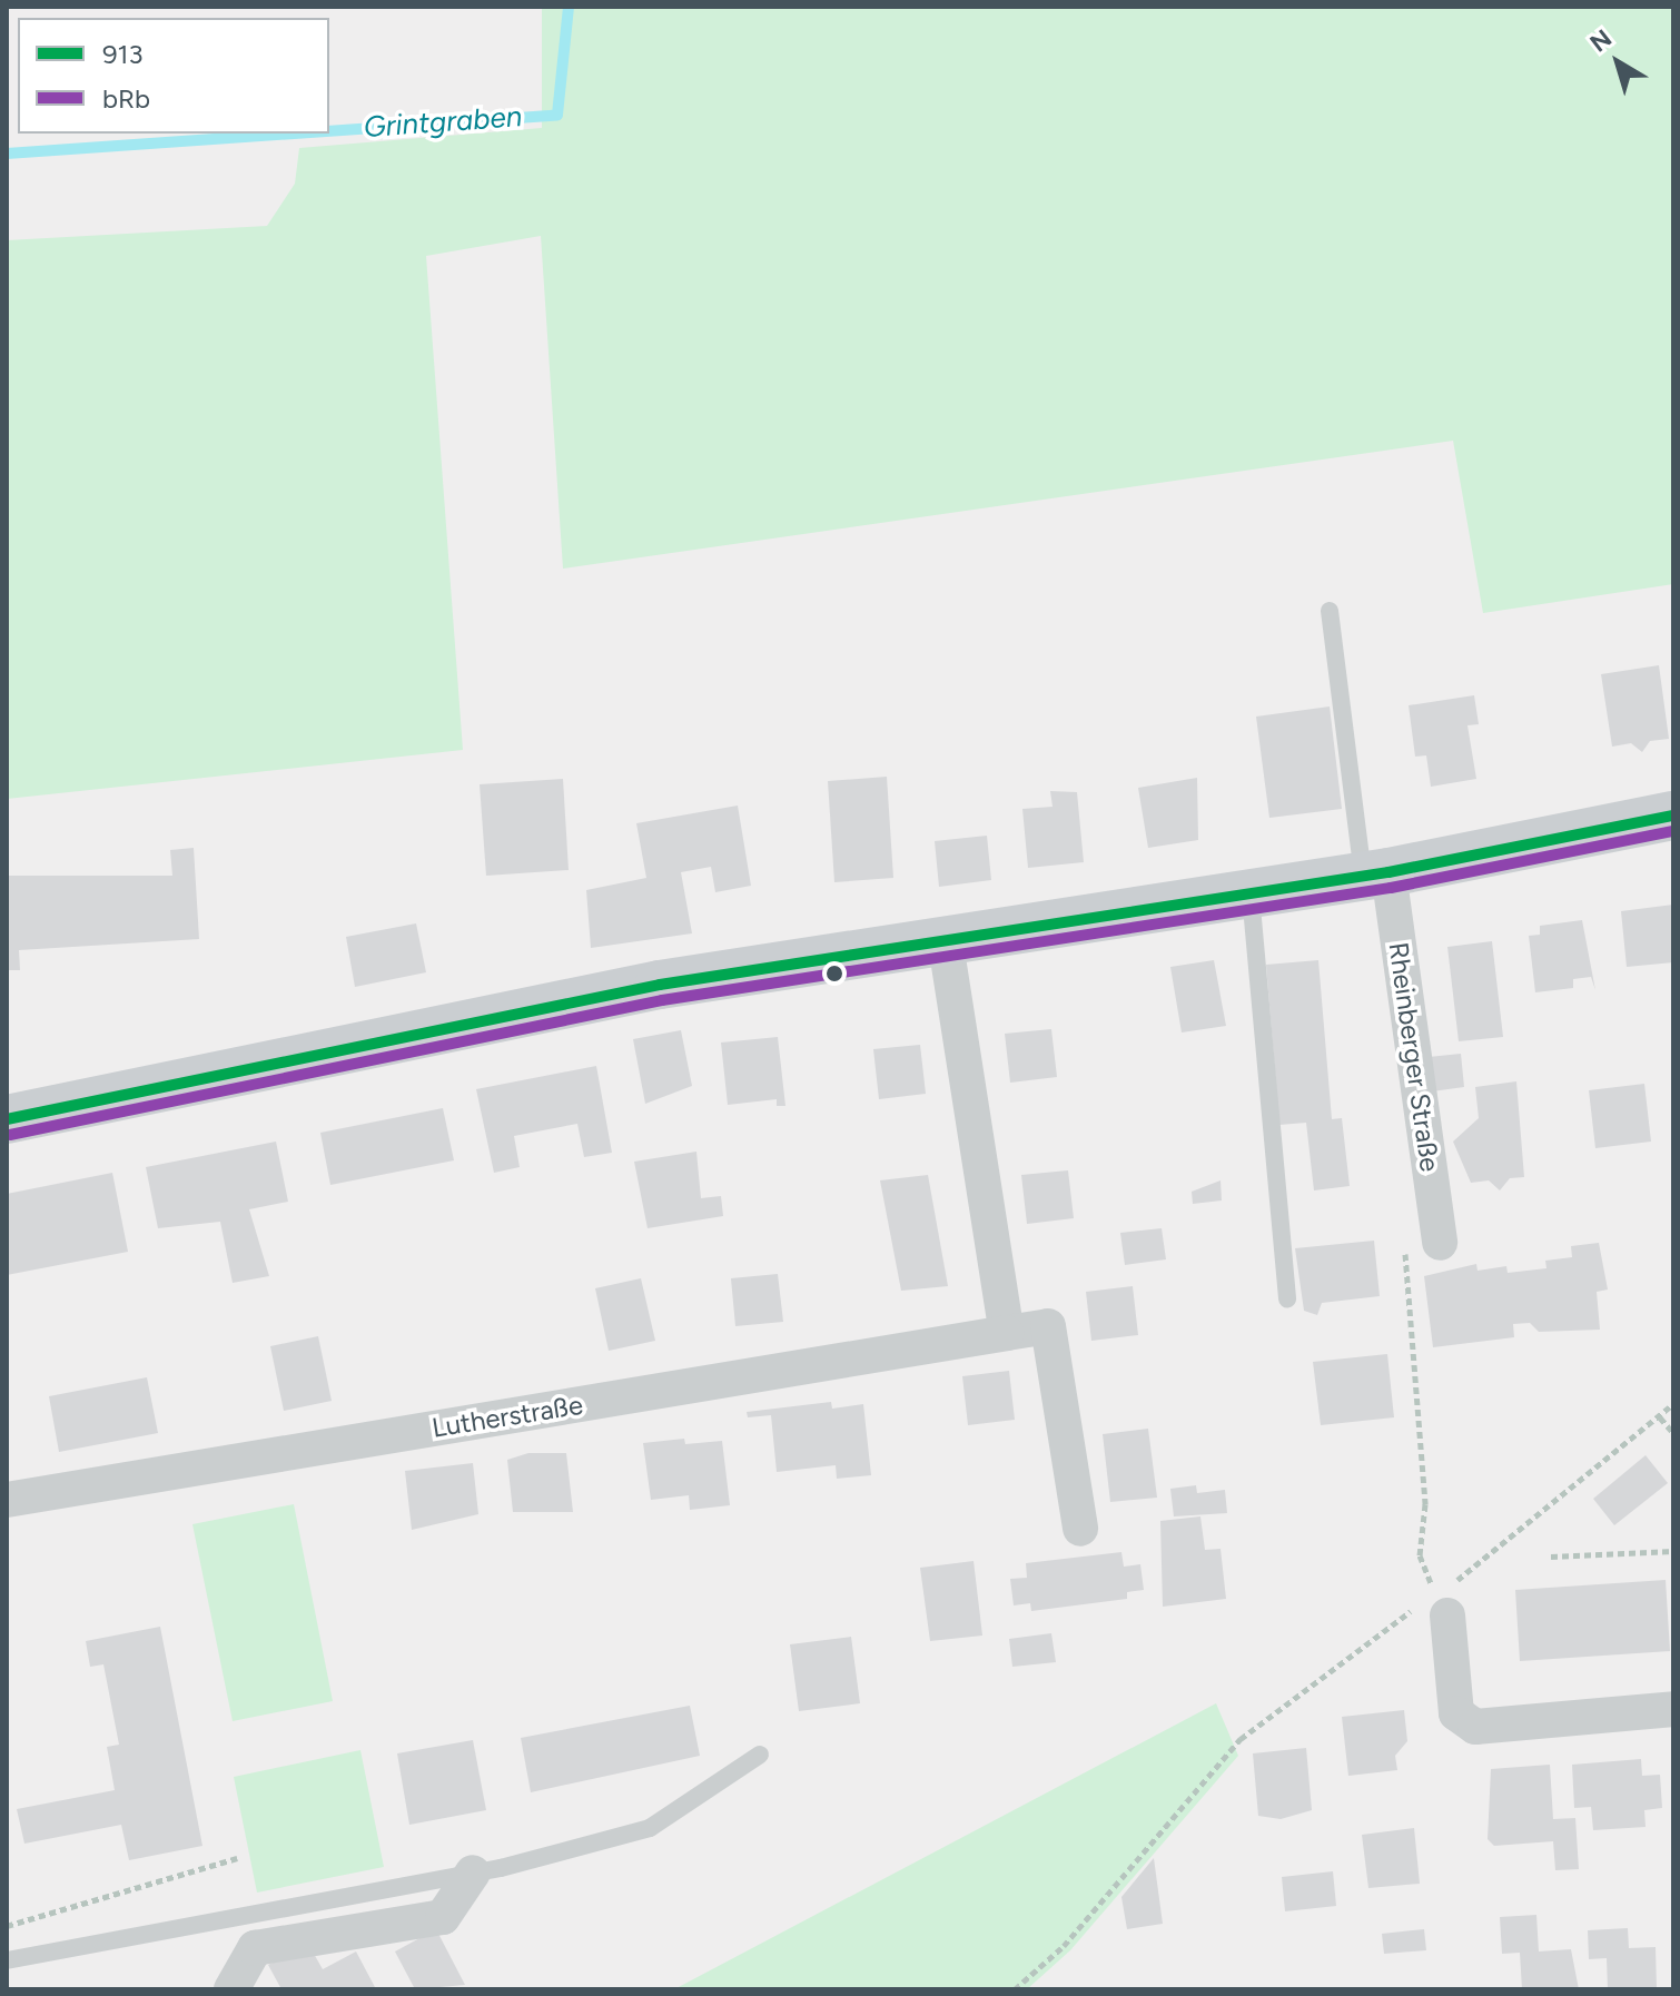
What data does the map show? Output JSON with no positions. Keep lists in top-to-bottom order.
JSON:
{
  "streets": {
    "street": ["Rheinberger Straße", "Lutherstraße"]
  },
  "water": ["Grintgraben"],
  "lines": ["transit line 913", "transit line bRb"],
  "legend": ["913", "bRb"],
  "north": "top left"
}
